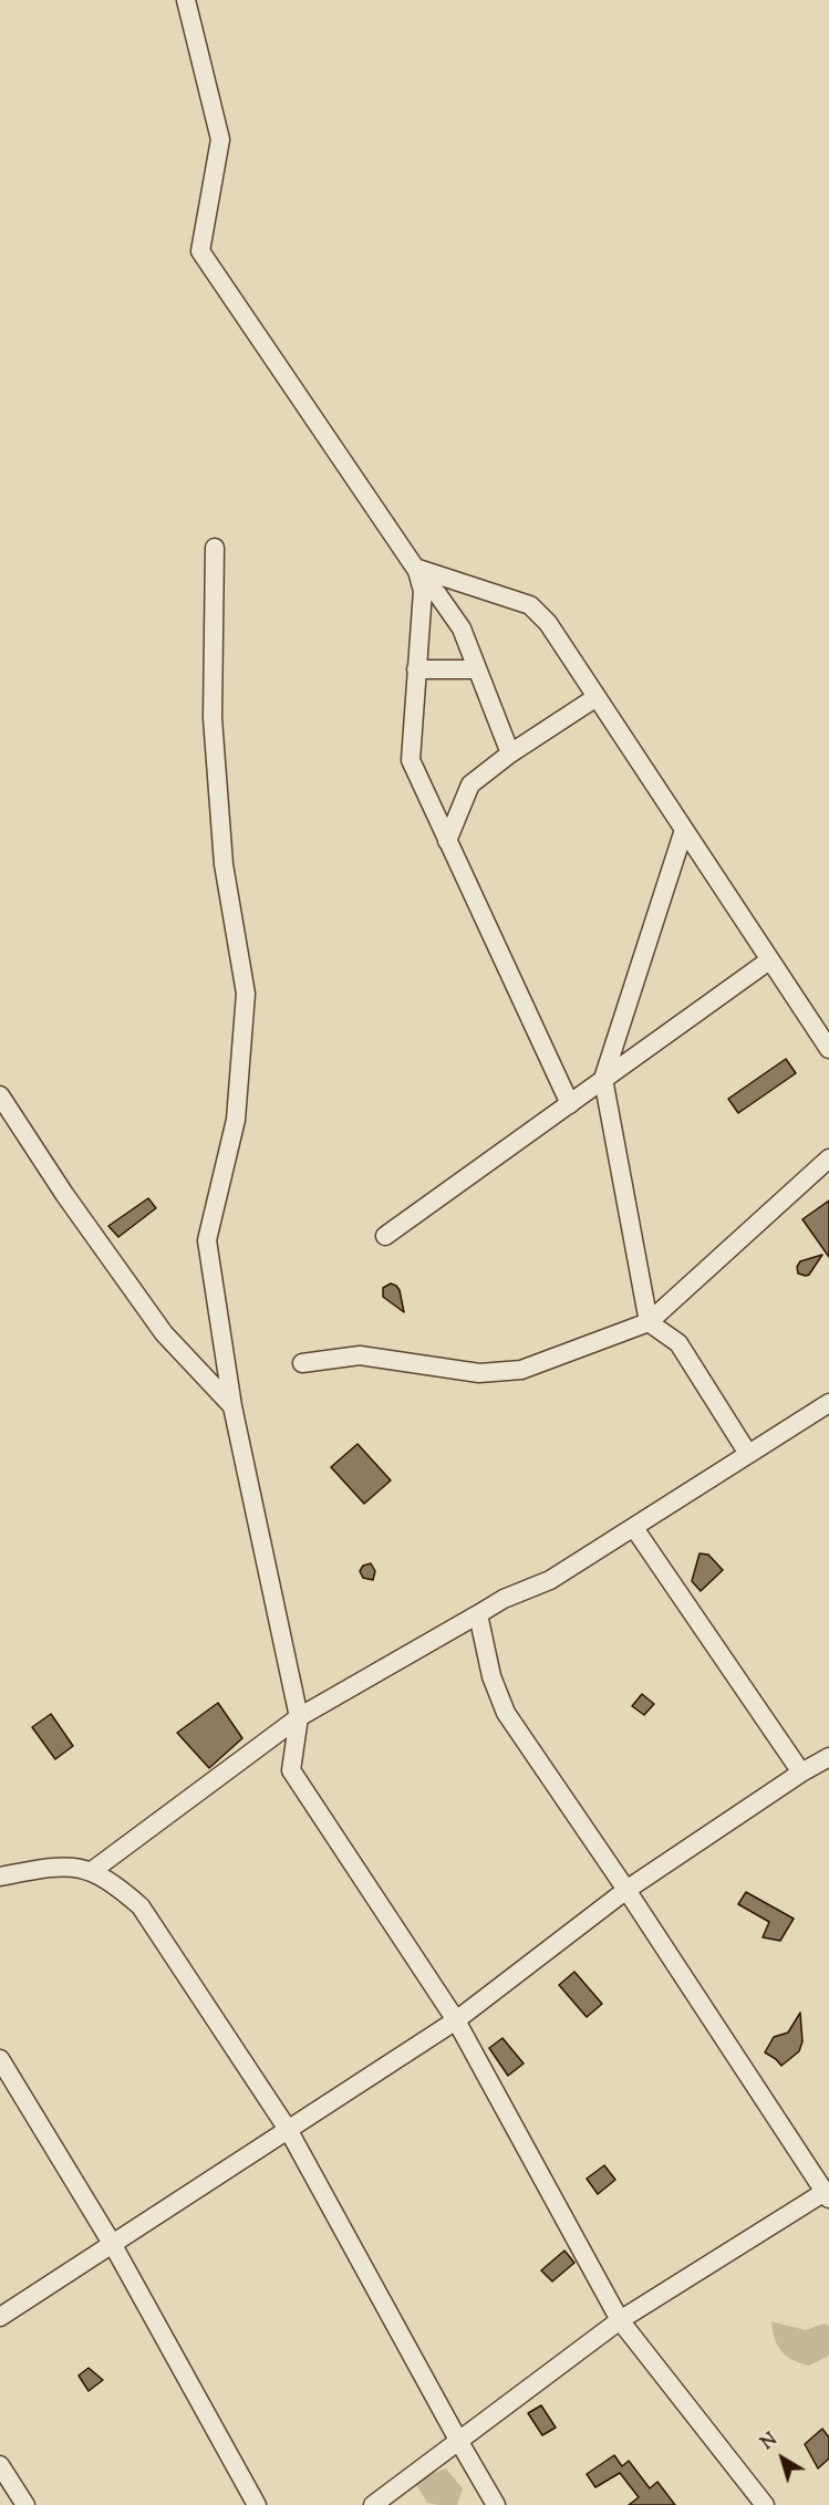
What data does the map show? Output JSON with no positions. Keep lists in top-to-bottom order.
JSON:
{
  "north": "top left"
}
